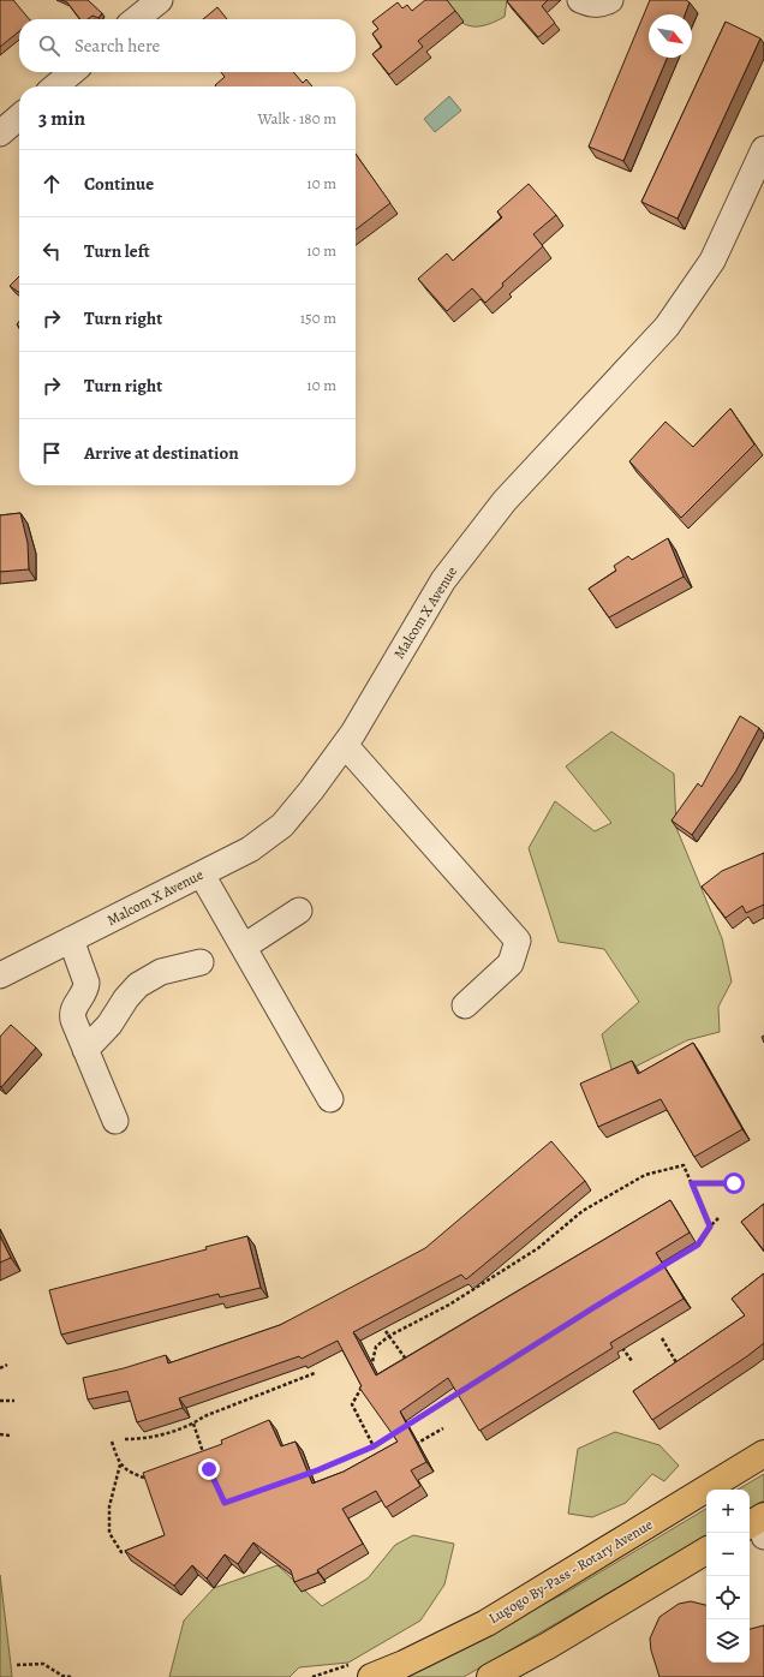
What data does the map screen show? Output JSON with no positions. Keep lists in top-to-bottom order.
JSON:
{
  "streets": {
    "main road": ["Lugogo By-Pass - Rotary Avenue"],
    "street": ["Malcom X Avenue"]
  },
  "north": "bottom right",
  "page": {
    "search": "Search here",
    "heading": ["3 min", "Walk · 180 m"],
    "list": [
      ["Continue", "10 m"],
      ["Turn left", "10 m"],
      ["Turn right", "150 m"],
      ["Turn right", "10 m"],
      "Arrive at destination"
    ],
    "map_buttons": ["+", "−"]
  }
}
